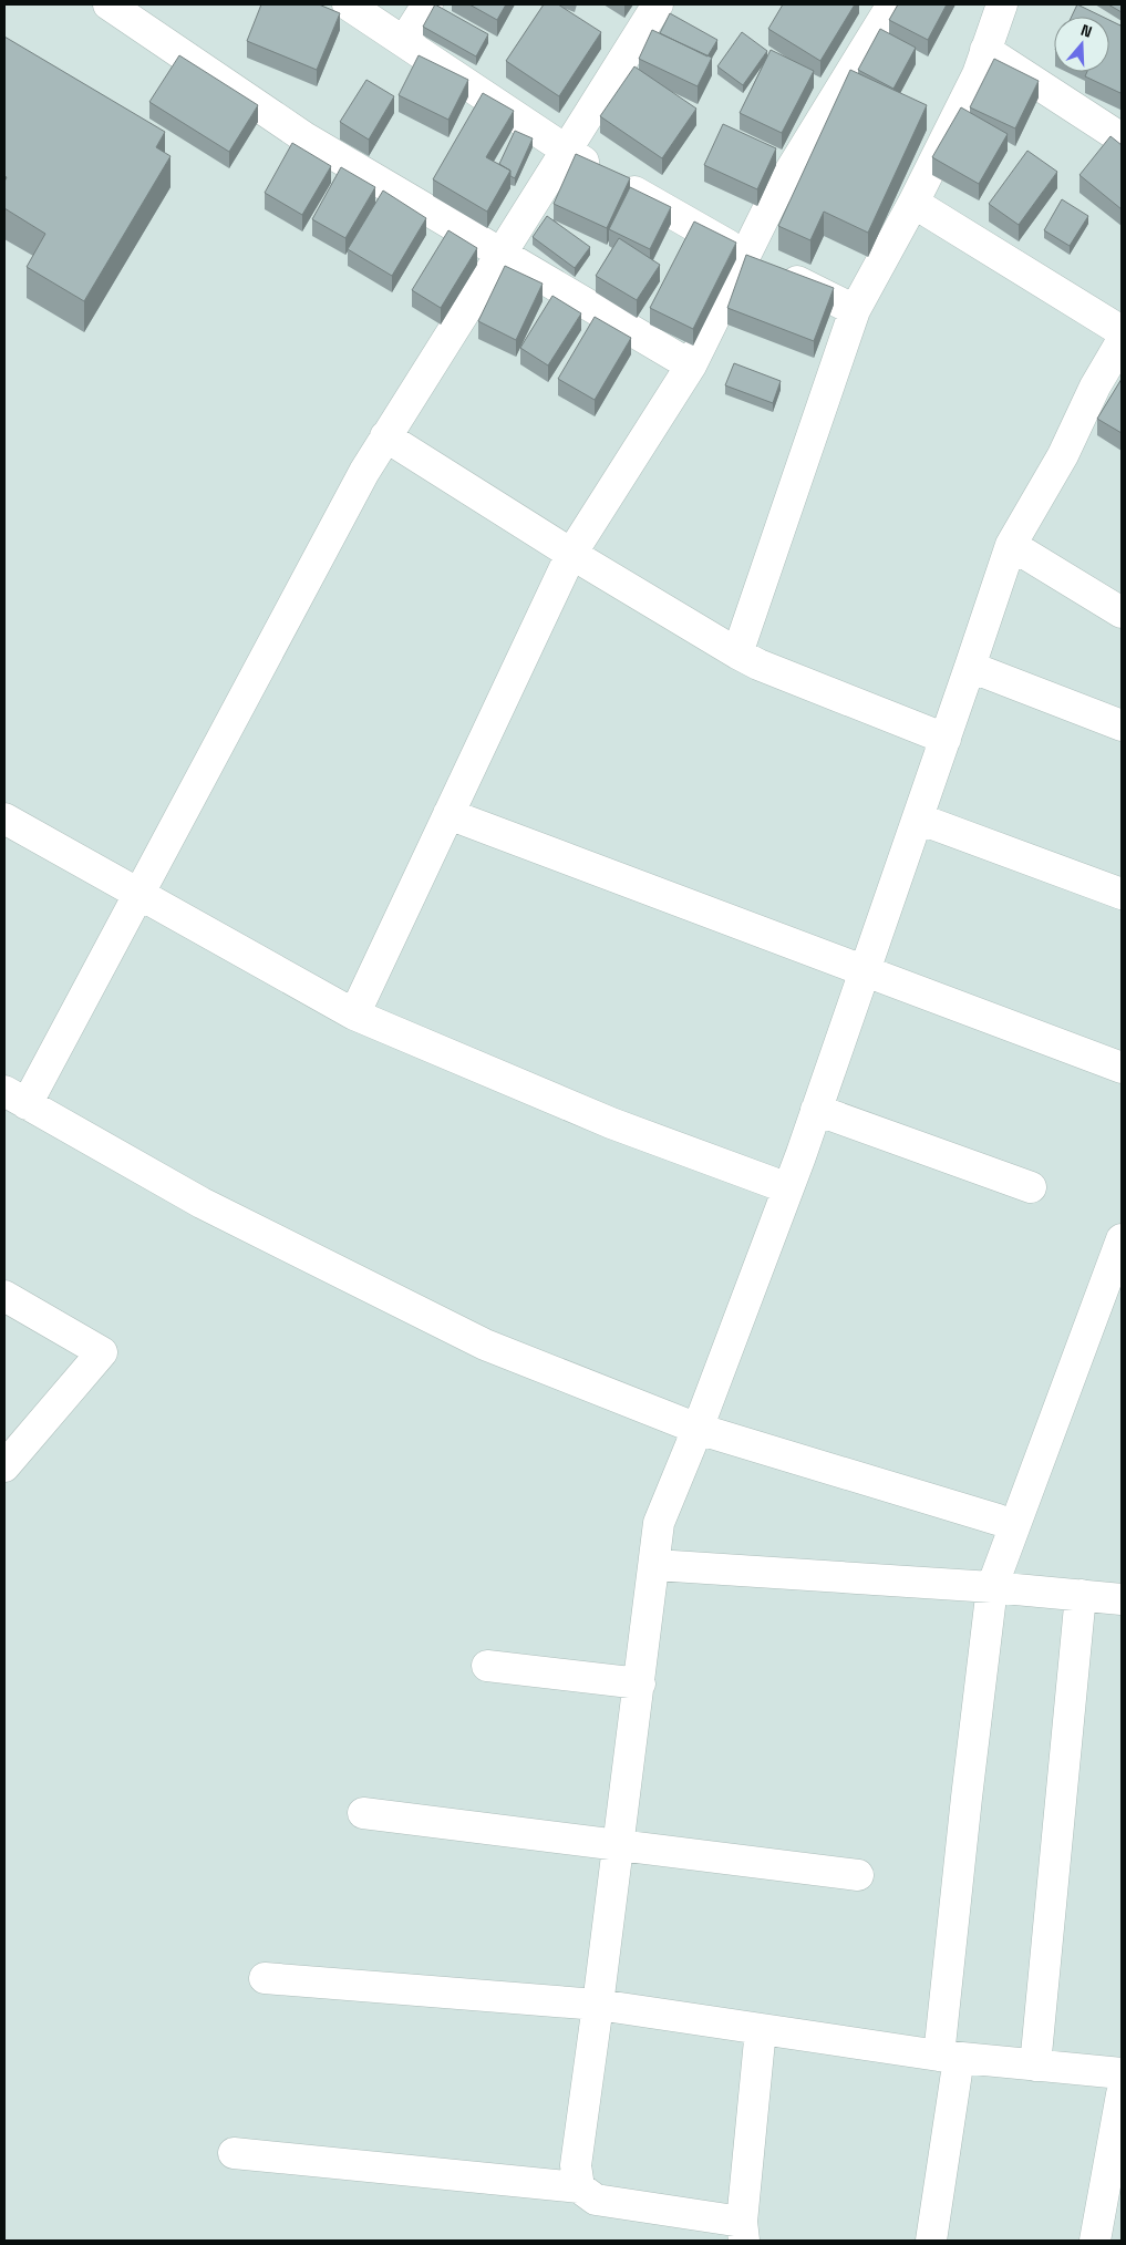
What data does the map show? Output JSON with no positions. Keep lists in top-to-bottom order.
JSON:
{
  "north": "top"
}
